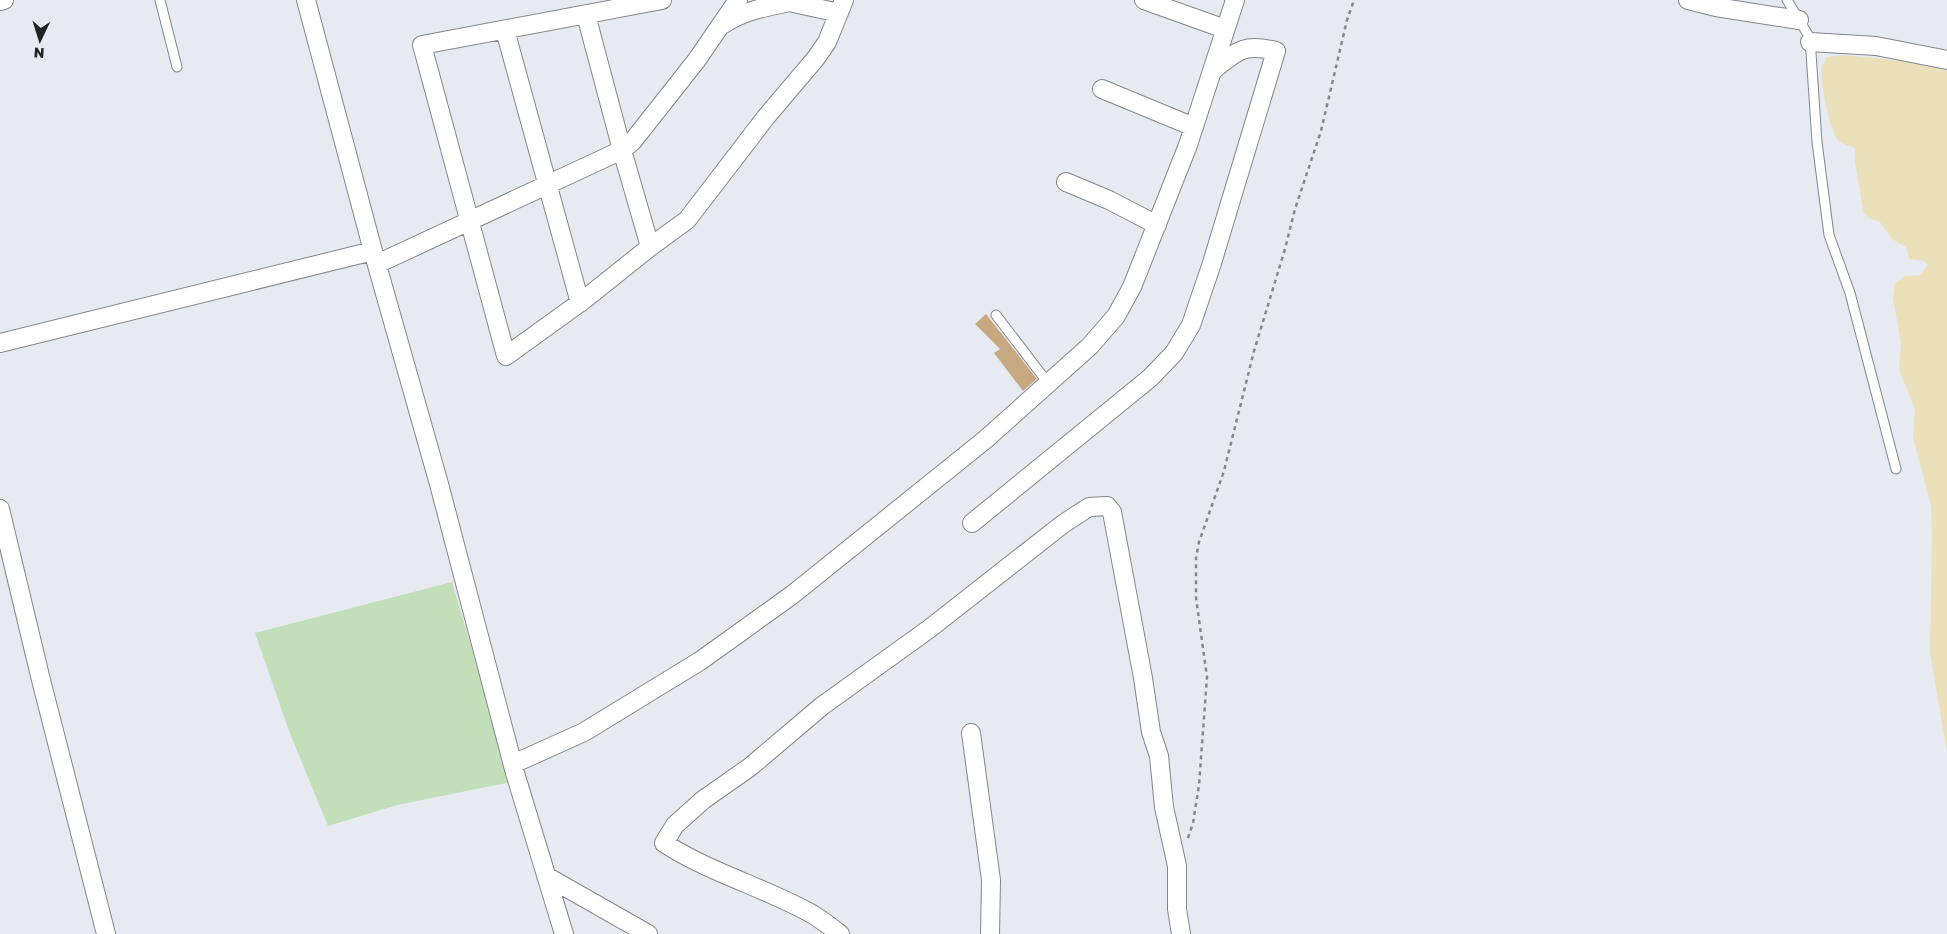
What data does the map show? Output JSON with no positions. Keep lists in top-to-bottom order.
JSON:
{
  "north": "bottom"
}
